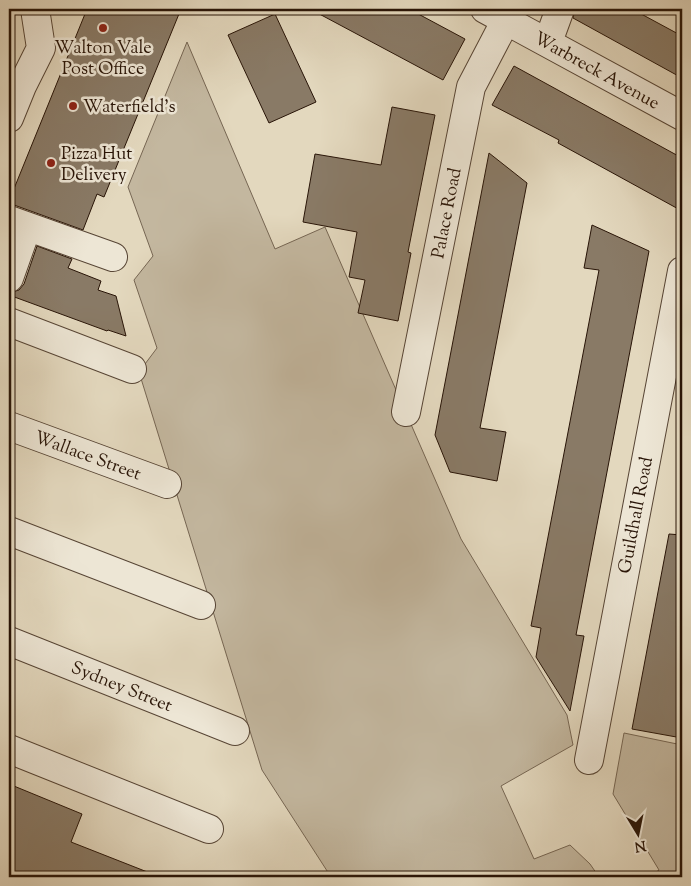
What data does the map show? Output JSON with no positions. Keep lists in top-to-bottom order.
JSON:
{
  "streets": {
    "street": [
      "Warbreck Avenue",
      "Palace Road",
      "Wallace Street",
      "Guildhall Road",
      "Sydney Street"
    ]
  },
  "crossings": [
    ["Warbreck Avenue", "Palace Road"]
  ],
  "places": ["Walton Vale Post Office", "Waterfield's", "Pizza Hut Delivery"],
  "north": "bottom"
}
